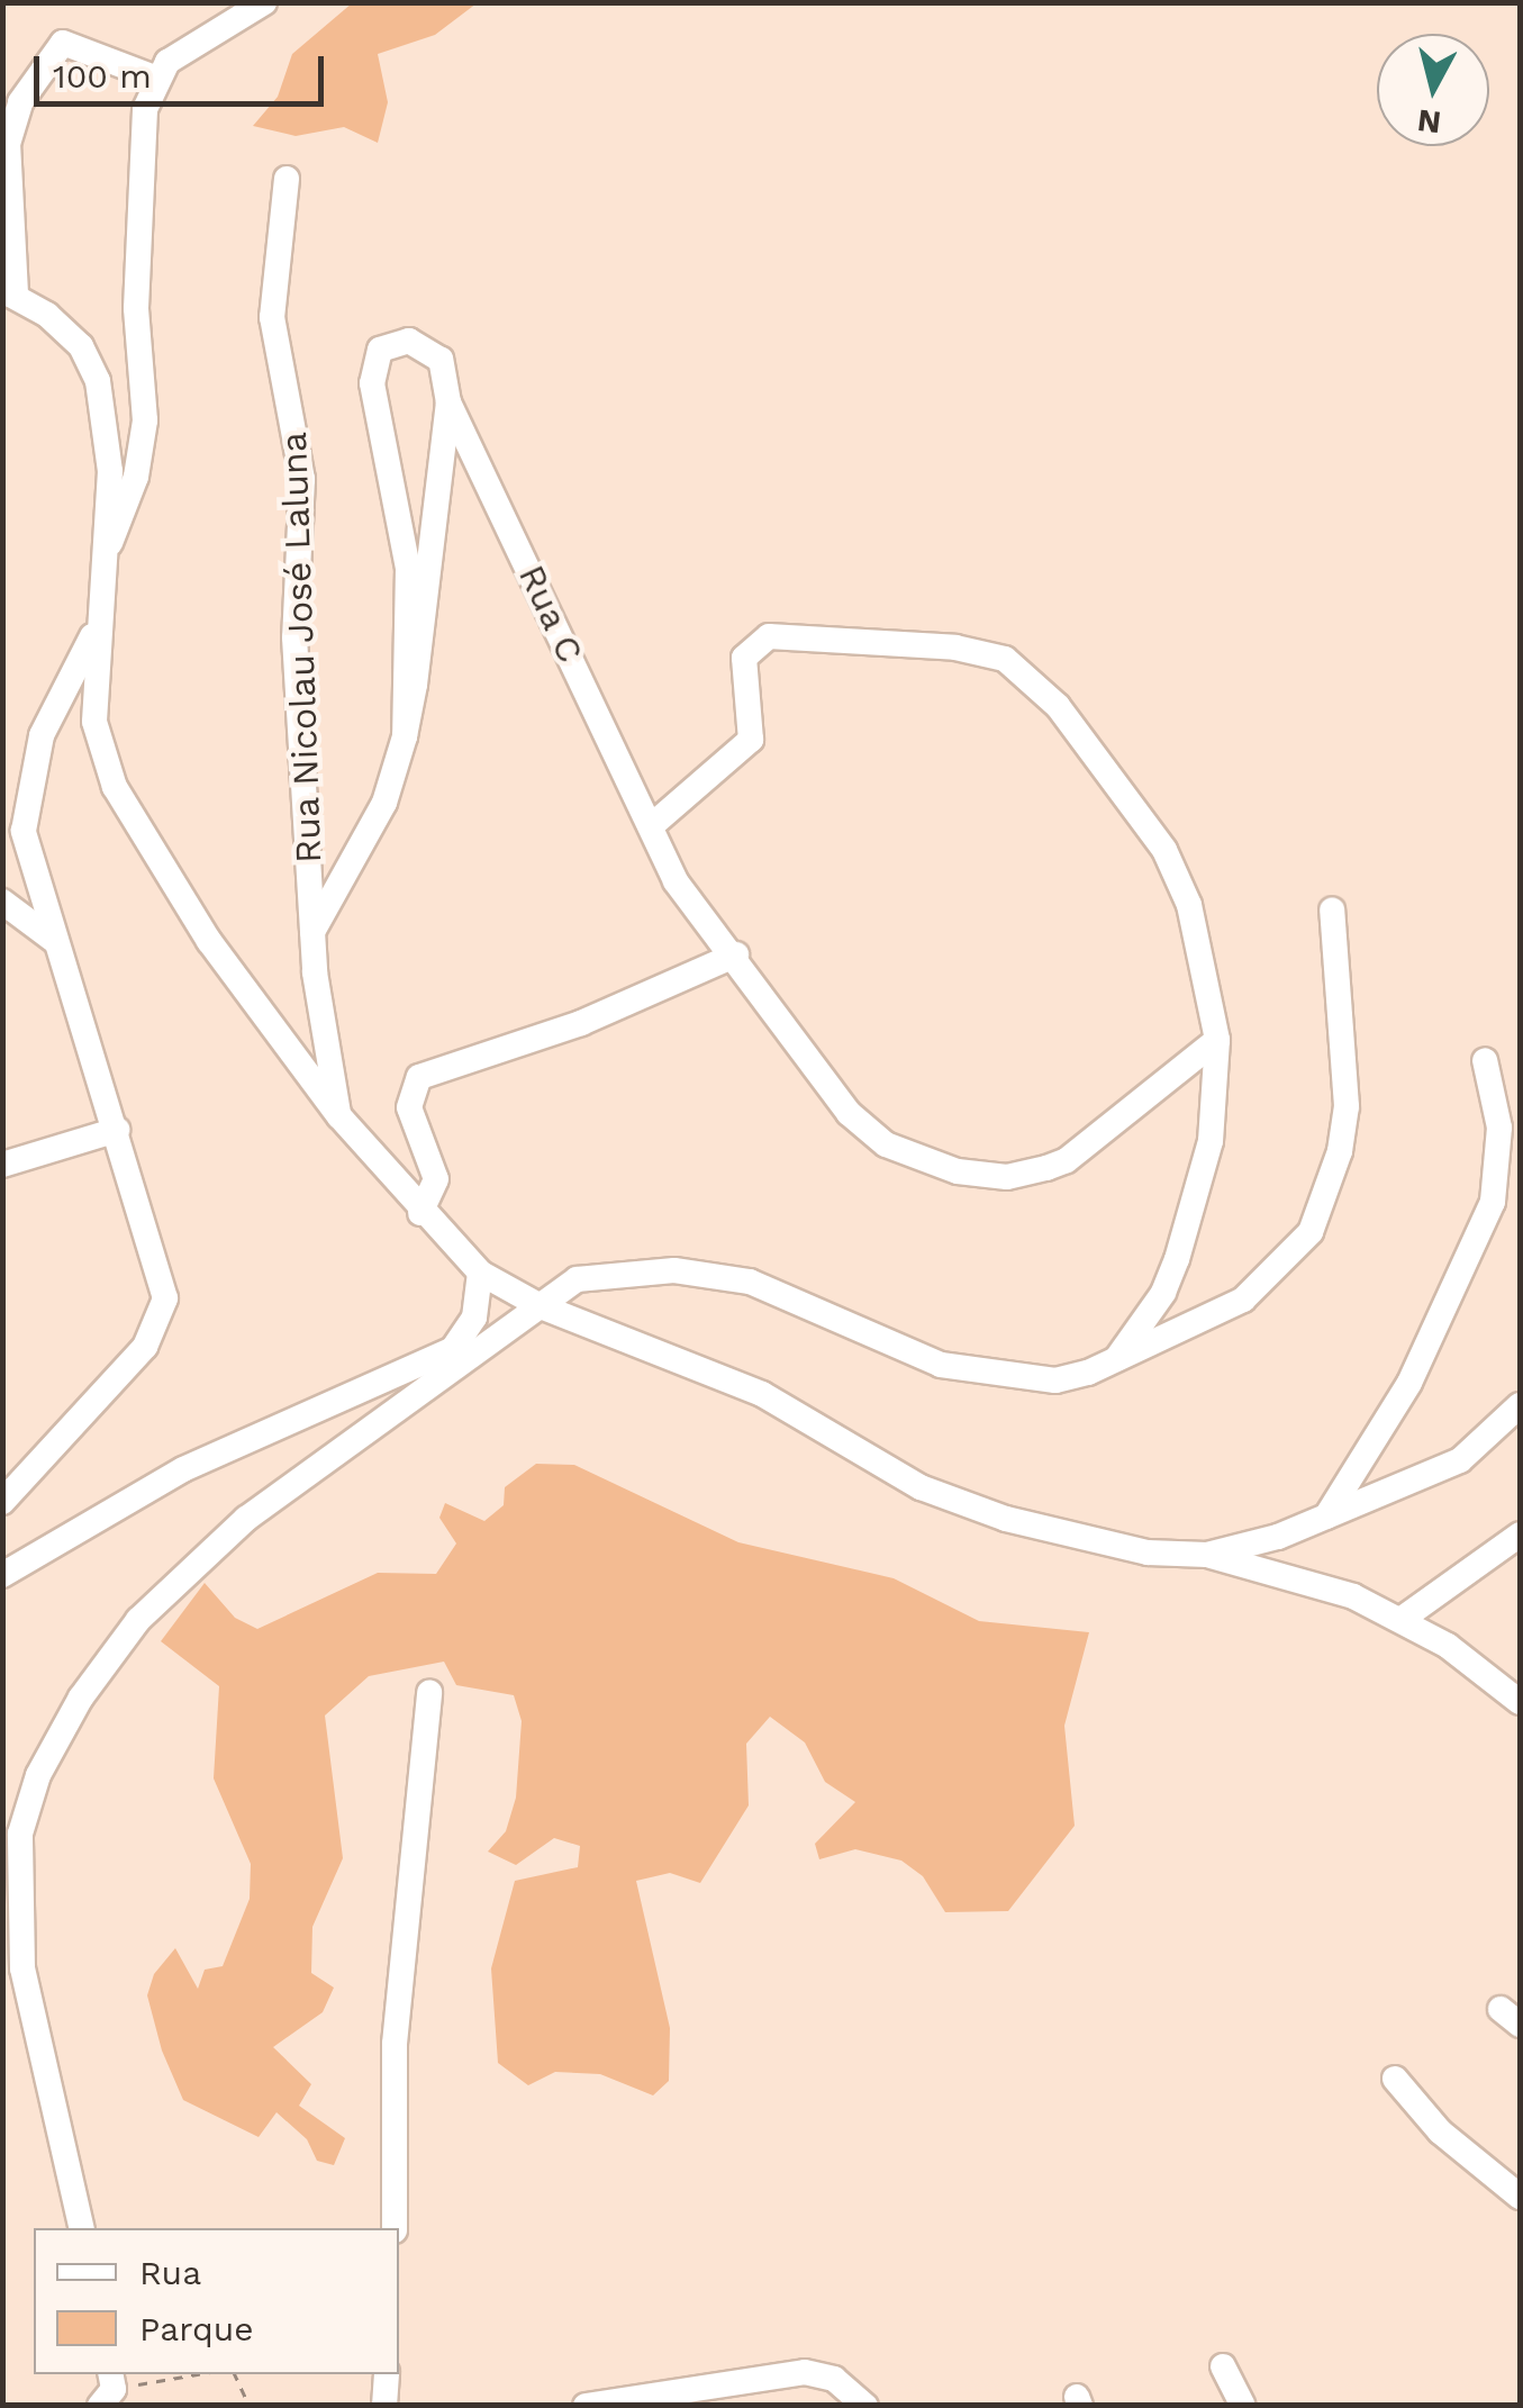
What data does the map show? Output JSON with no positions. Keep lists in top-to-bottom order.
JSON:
{
  "streets": {
    "street": ["Rua C", "Rua Nicolau José Laluna"]
  },
  "legend": ["Rua", "Parque"],
  "scale_bar": "100 m",
  "north": "bottom"
}
